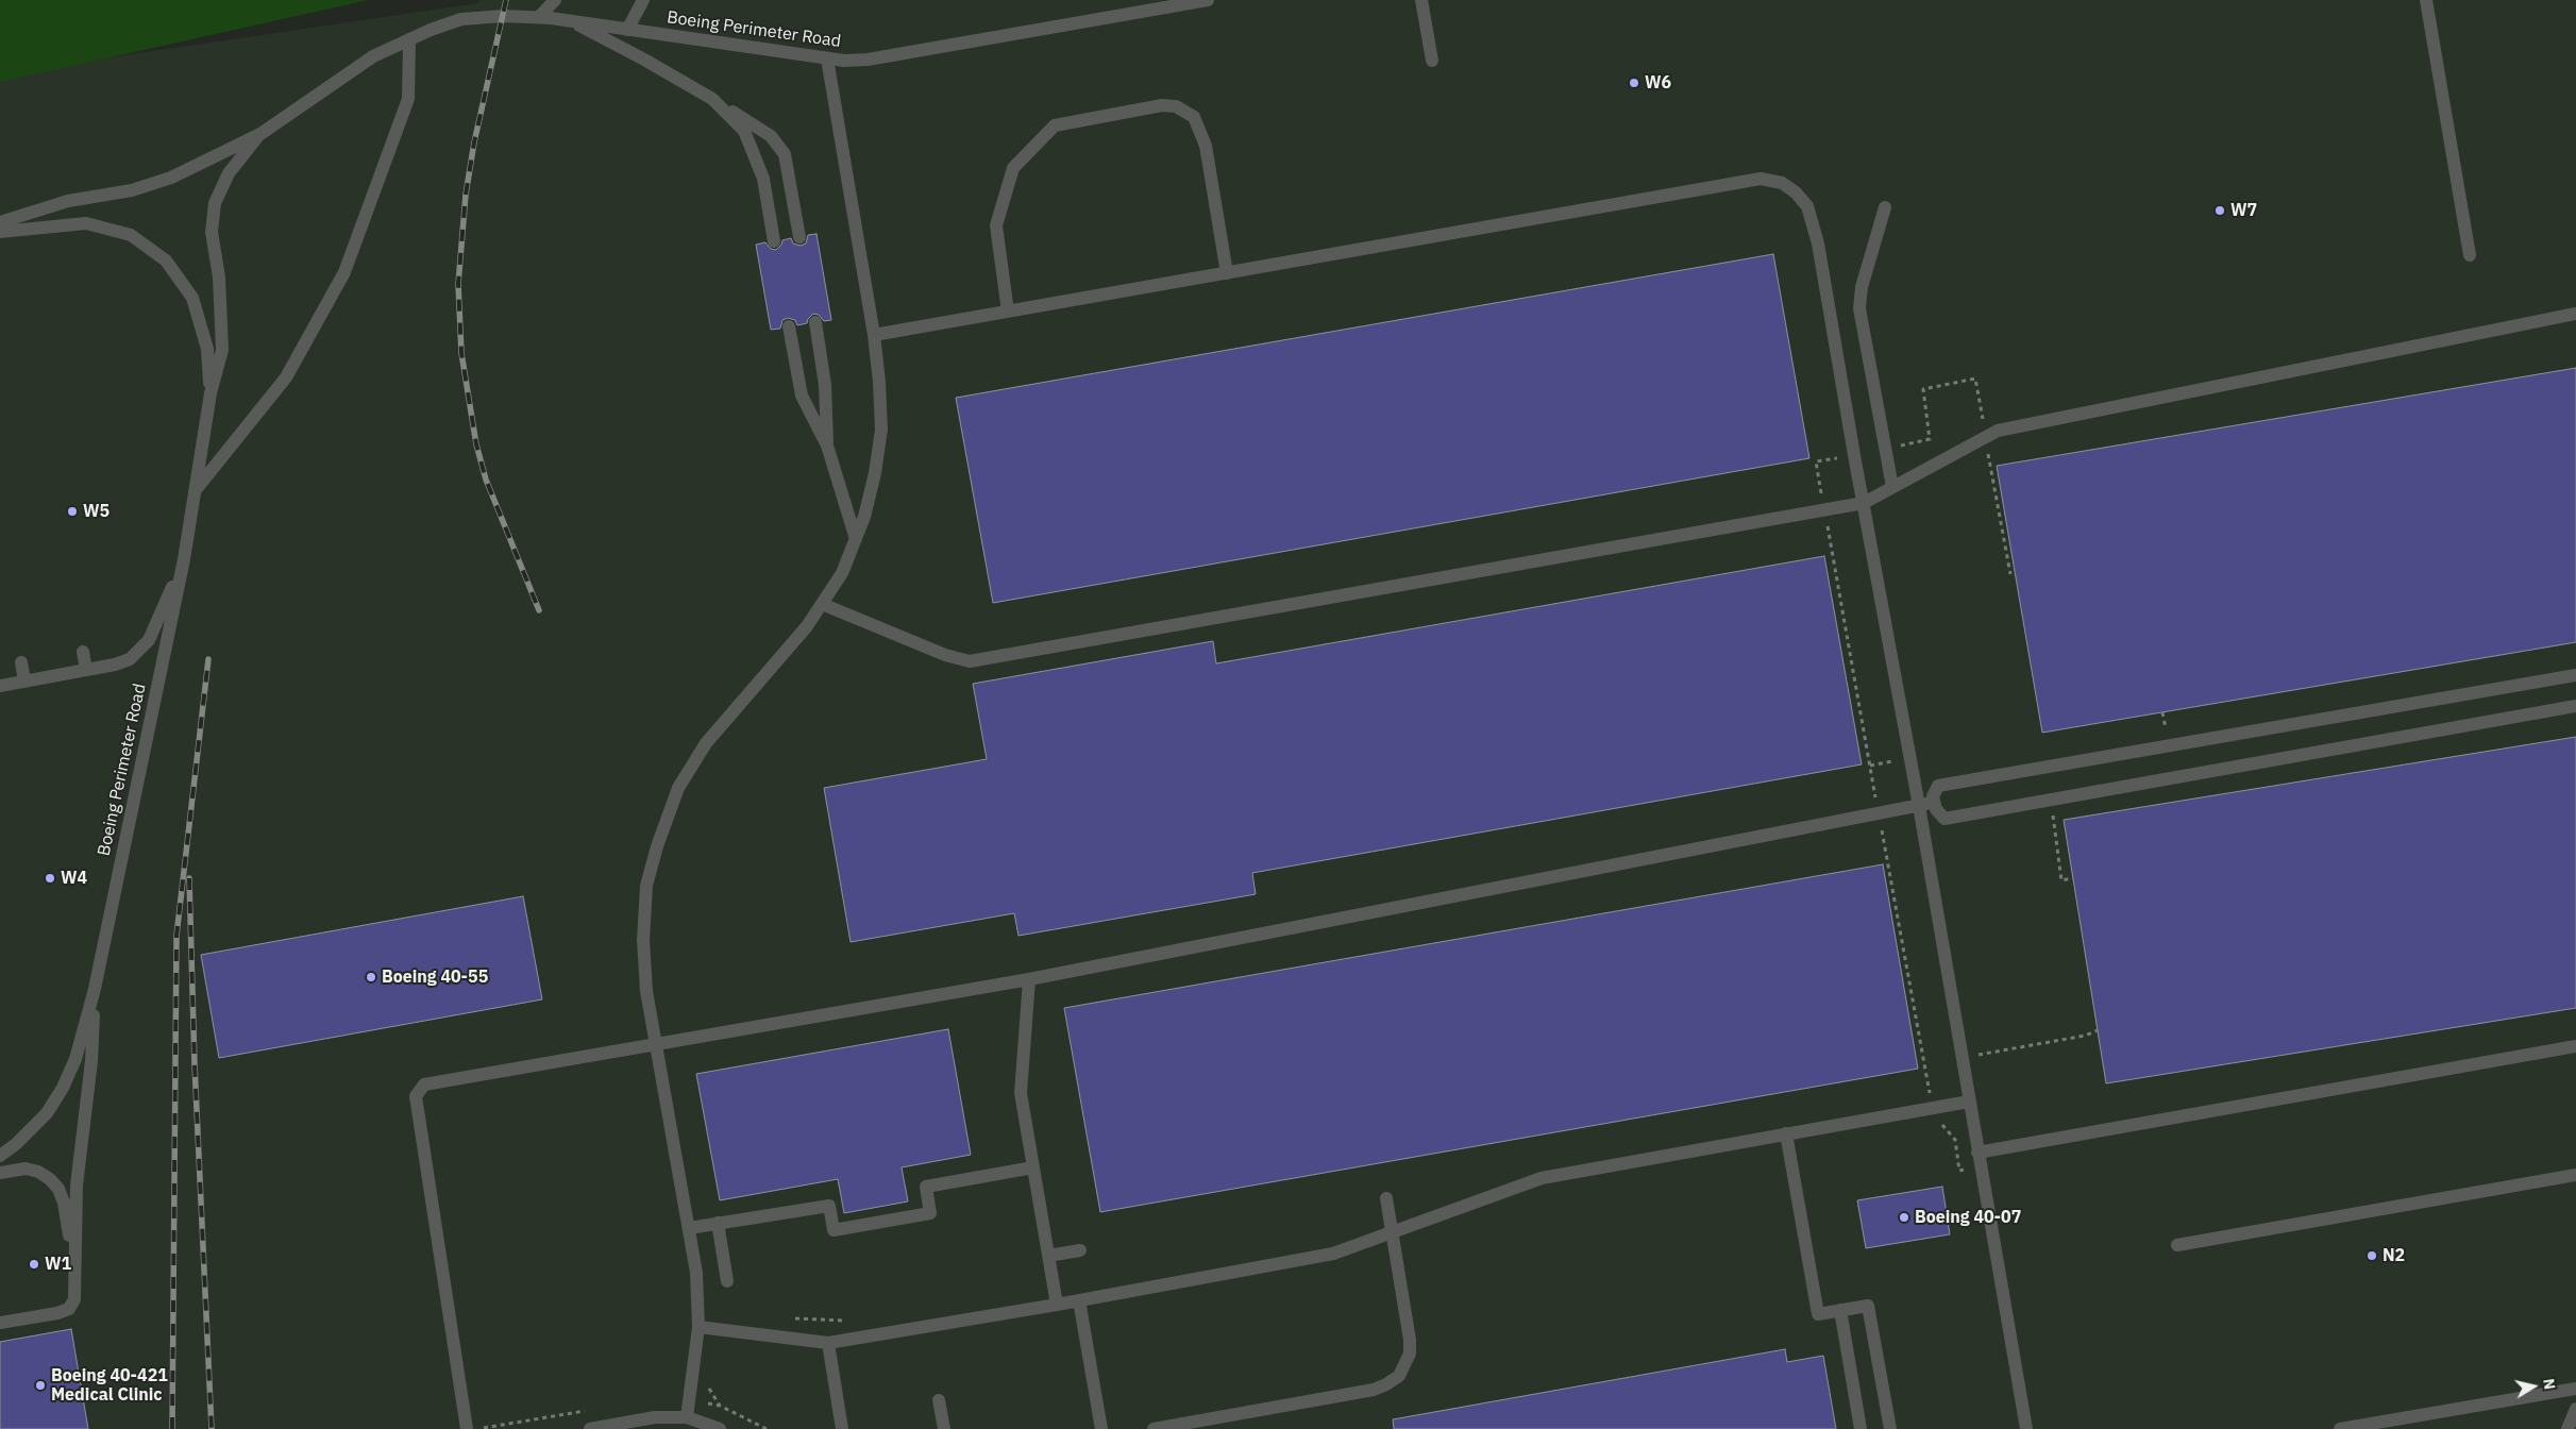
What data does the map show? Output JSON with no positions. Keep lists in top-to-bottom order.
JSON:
{
  "streets": {
    "lane": ["Boeing Perimeter Road"]
  },
  "places": [
    "W6",
    "W7",
    "W5",
    "W4",
    "Boeing 40-55",
    "Boeing 40-07",
    "N2",
    "W1",
    "Boeing 40-421 Medical Clinic"
  ],
  "north": "right"
}
